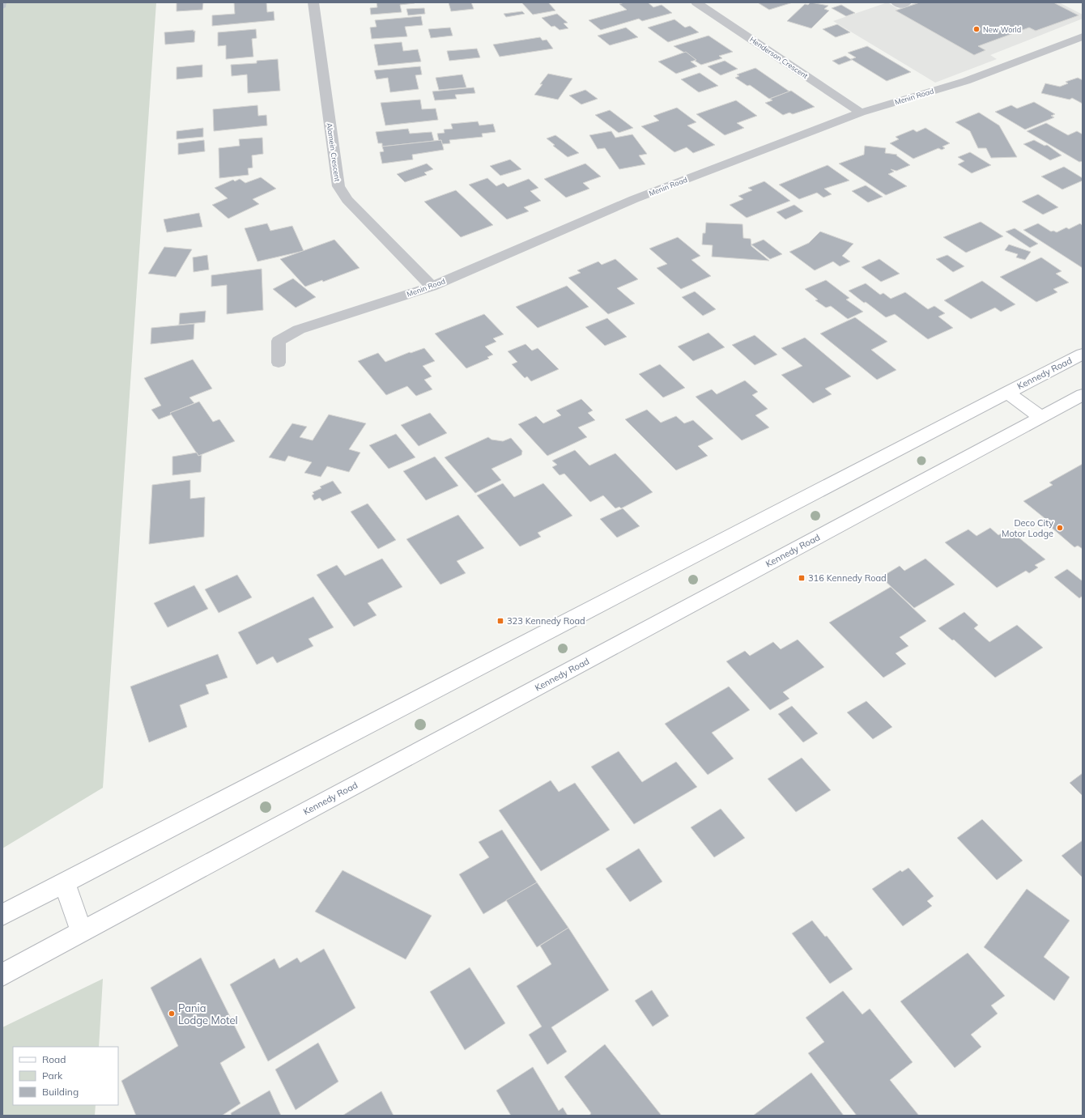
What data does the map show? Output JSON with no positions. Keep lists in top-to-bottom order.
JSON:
{
  "streets": {
    "main road": ["Kennedy Road"],
    "street": ["Henderson Crescent", "Menin Road", "Alamein Crescent"]
  },
  "crossings": [
    ["Henderson Crescent", "Menin Road"],
    ["Menin Road", "Alamein Crescent"]
  ],
  "places": {
    "other": ["New World", "Deco City Motor Lodge", "Pania Lodge Motel"],
    "transit": ["316 Kennedy Road", "323 Kennedy Road"]
  },
  "legend": ["Road", "Park", "Building"]
}
